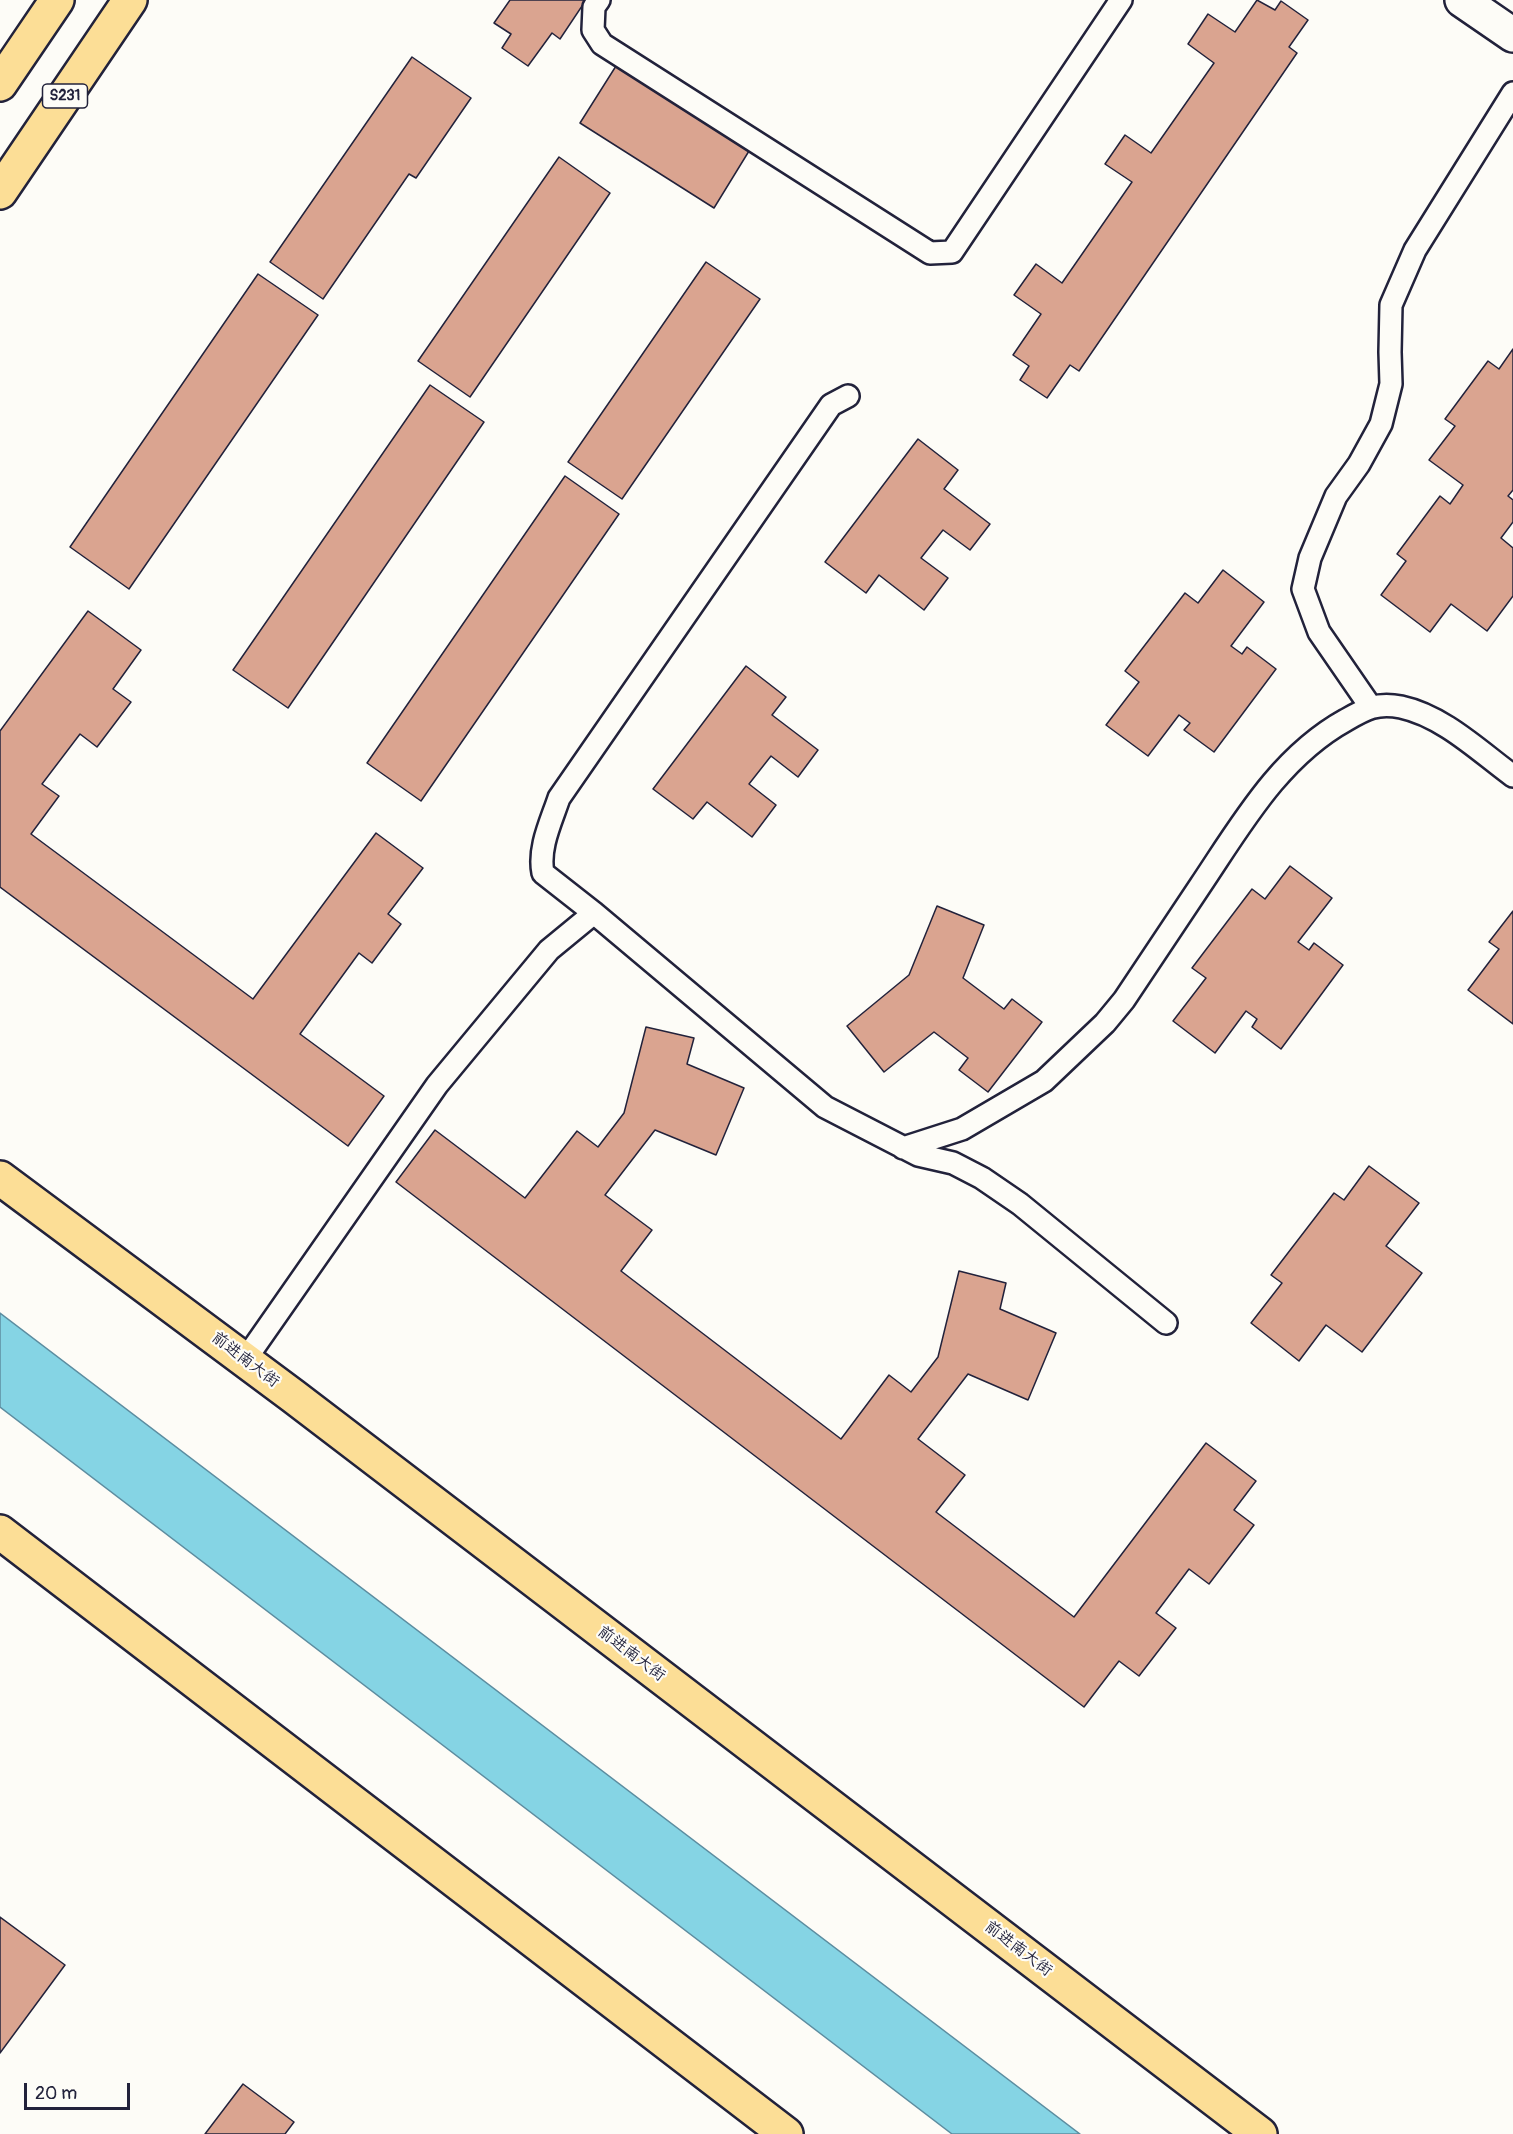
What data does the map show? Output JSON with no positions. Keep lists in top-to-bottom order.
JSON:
{
  "streets": {
    "main road": ["S231", "前进南大街"]
  },
  "scale_bar": "20 m"
}
